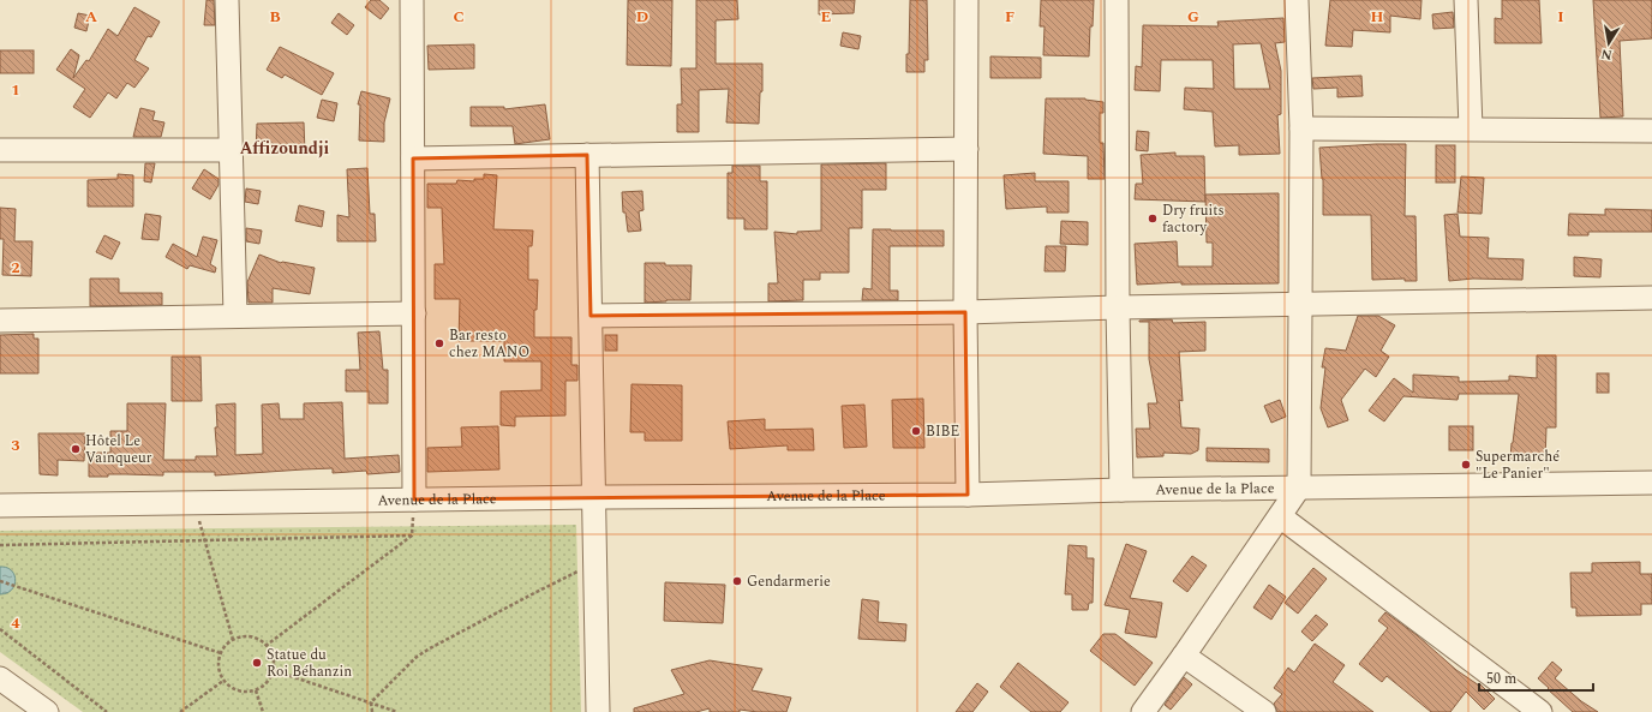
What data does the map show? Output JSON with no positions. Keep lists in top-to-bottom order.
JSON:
{
  "streets": {
    "street": ["Avenue de la Place"]
  },
  "districts": ["Affizoundji"],
  "places": [
    "Dry fruits factory",
    "Bar resto chez MANO",
    "BIBE",
    "Hôtel Le Vainqueur",
    "Supermarché \"Le Panier\"",
    "Gendarmerie",
    "Statue du Roi Béhanzin"
  ],
  "scale_bar": "50 m",
  "north": "bottom",
  "grid": {
    "columns": [
      "A",
      "B",
      "C",
      "D",
      "E",
      "F",
      "G",
      "H",
      "I"
    ],
    "rows": [
      "1",
      "2",
      "3",
      "4"
    ]
  }
}
